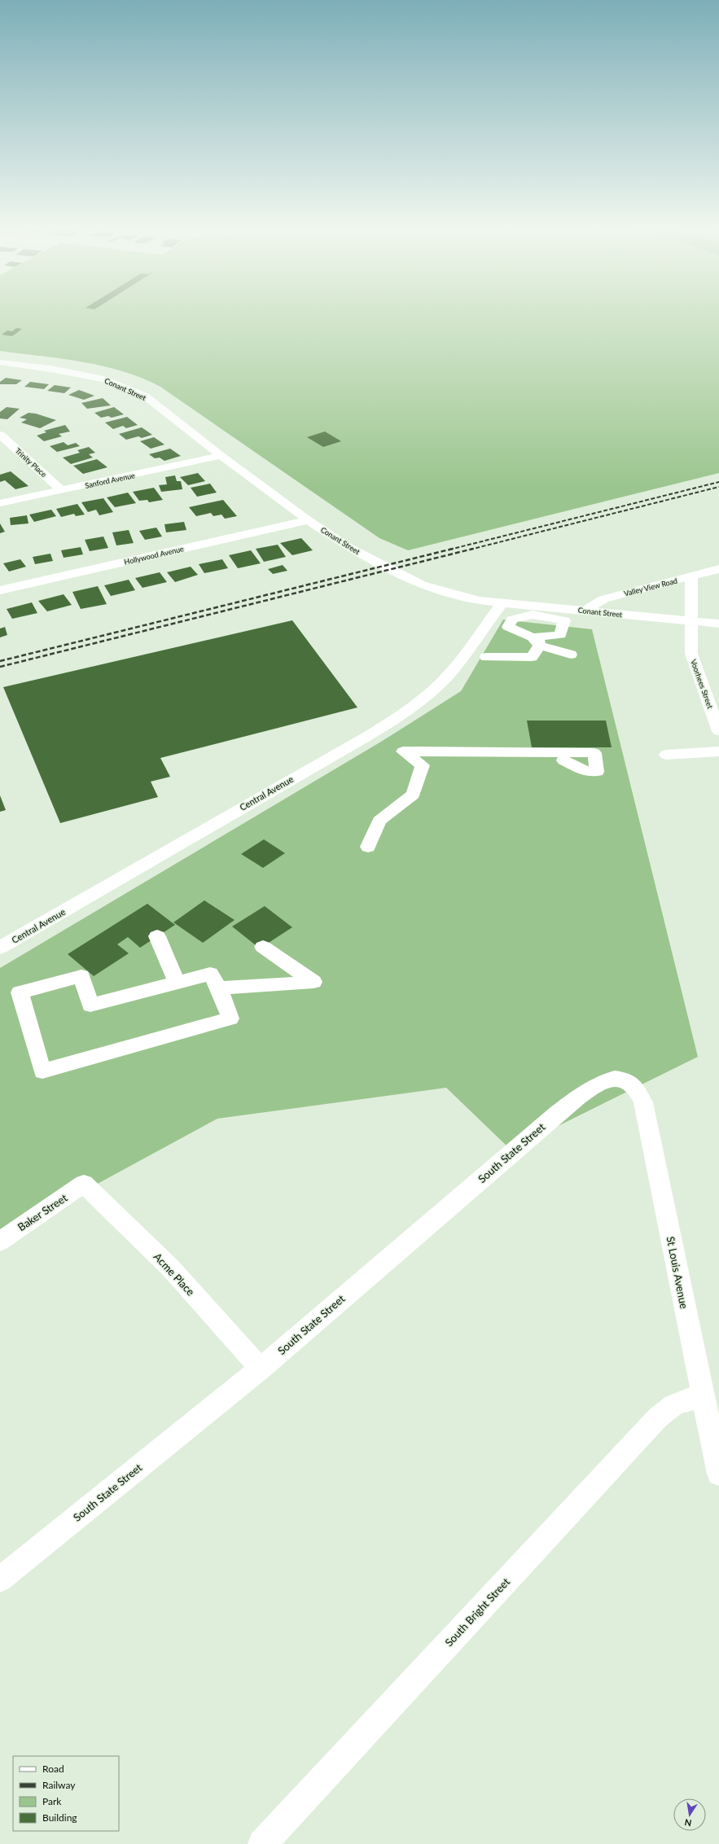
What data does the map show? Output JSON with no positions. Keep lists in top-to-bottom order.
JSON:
{
  "streets": {
    "street": [
      "Conant Street",
      "Trinity Place",
      "Sanford Avenue",
      "Hollywood Avenue",
      "Valley View Road",
      "Voorhees Street",
      "Central Avenue",
      "South State Street",
      "Baker Street",
      "St Louis Avenue",
      "Acme Place",
      "South Bright Street"
    ]
  },
  "crossings": [
    ["Conant Street", "Sanford Avenue"],
    ["Conant Street", "Hollywood Avenue"],
    ["Conant Street", "Valley View Road"],
    ["Conant Street", "Voorhees Street"],
    ["Conant Street", "Central Avenue"],
    ["Trinity Place", "Sanford Avenue"],
    ["Valley View Road", "Voorhees Street"],
    ["South State Street", "St Louis Avenue"],
    ["South State Street", "Acme Place"],
    ["Baker Street", "Acme Place"],
    ["St Louis Avenue", "South Bright Street"]
  ],
  "legend": [
    "Road",
    "Railway",
    "Park",
    "Building"
  ],
  "north": "bottom"
}
